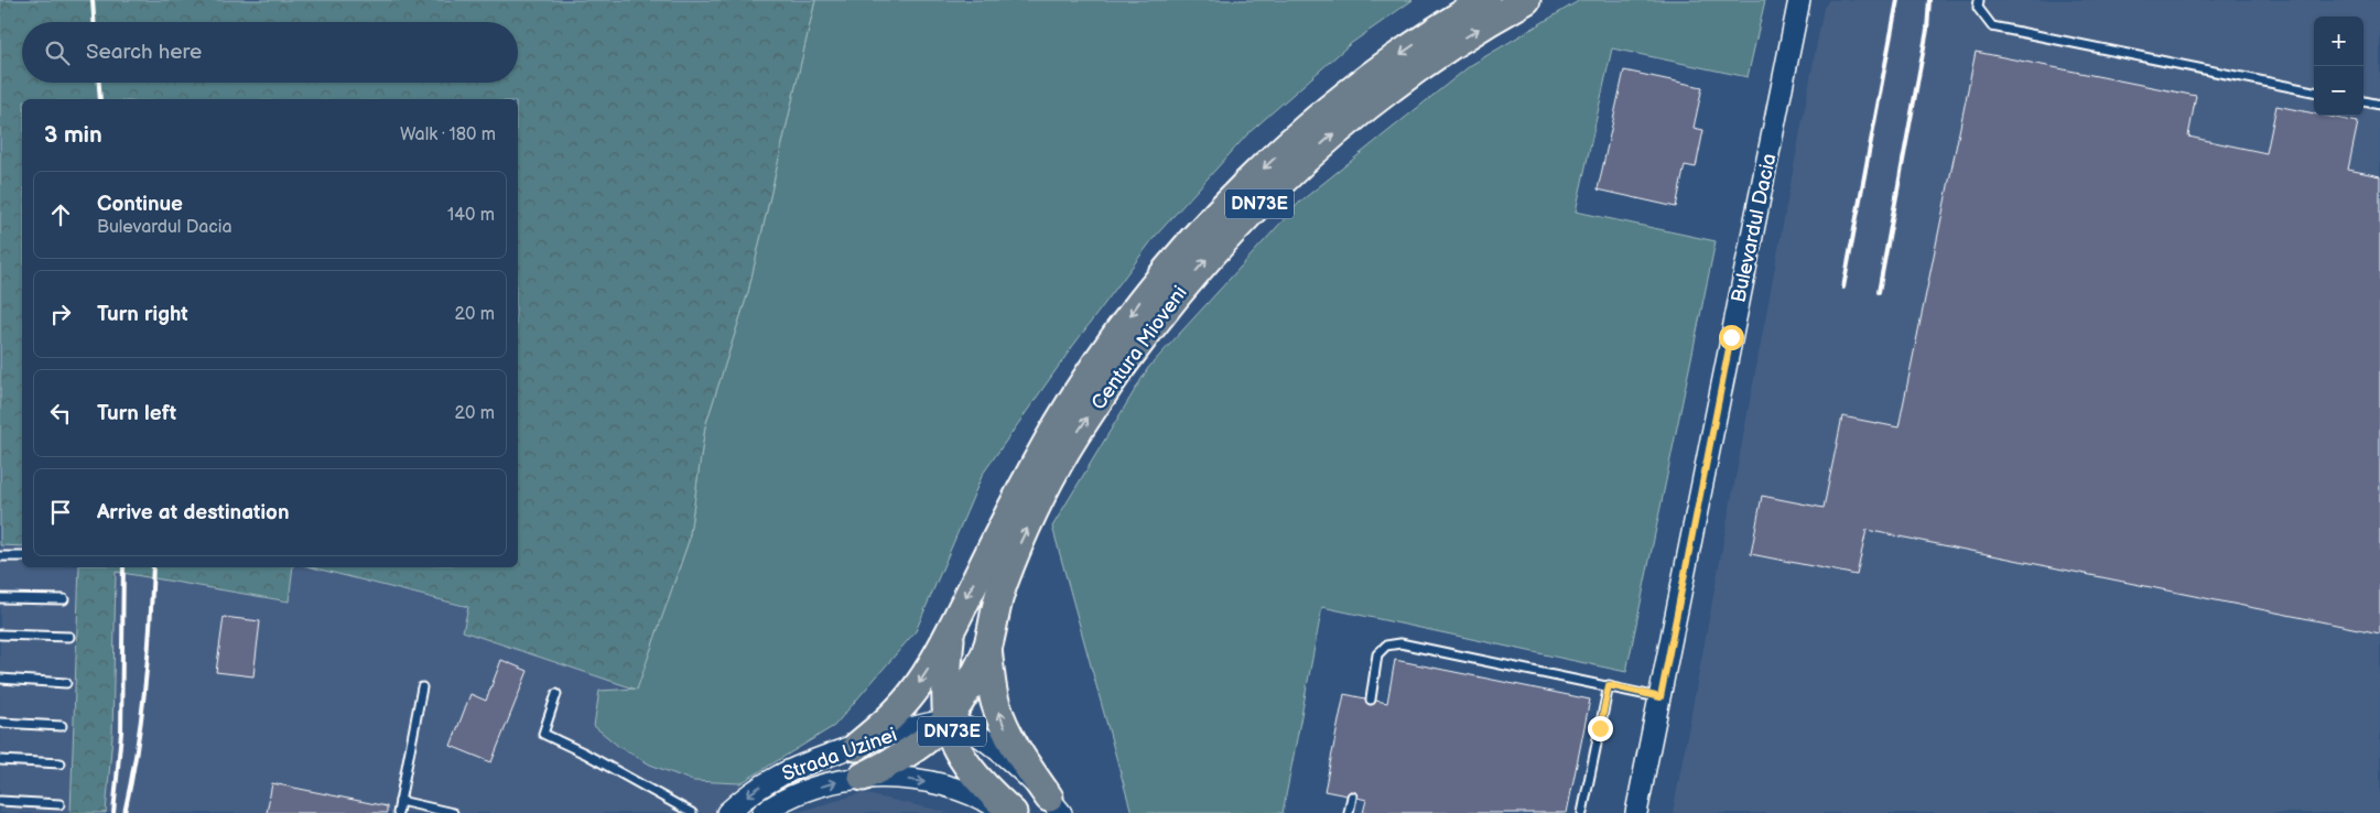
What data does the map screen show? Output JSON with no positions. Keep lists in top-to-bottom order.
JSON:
{
  "streets": {
    "highway": ["DN73E", "Centura Mioveni"],
    "main road": ["Bulevardul Dacia", "Strada Uzinei"]
  },
  "crossings": [
    ["DN73E", "Centura Mioveni"],
    ["DN73E", "Strada Uzinei"],
    ["Centura Mioveni", "Strada Uzinei"]
  ],
  "page": {
    "map_buttons": ["+", "−"],
    "search": "Search here",
    "heading": ["3 min", "Walk · 180 m"],
    "list": [
      ["Continue", "Bulevardul Dacia", "140 m"],
      ["Turn right", "20 m"],
      ["Turn left", "20 m"],
      "Arrive at destination"
    ]
  }
}
